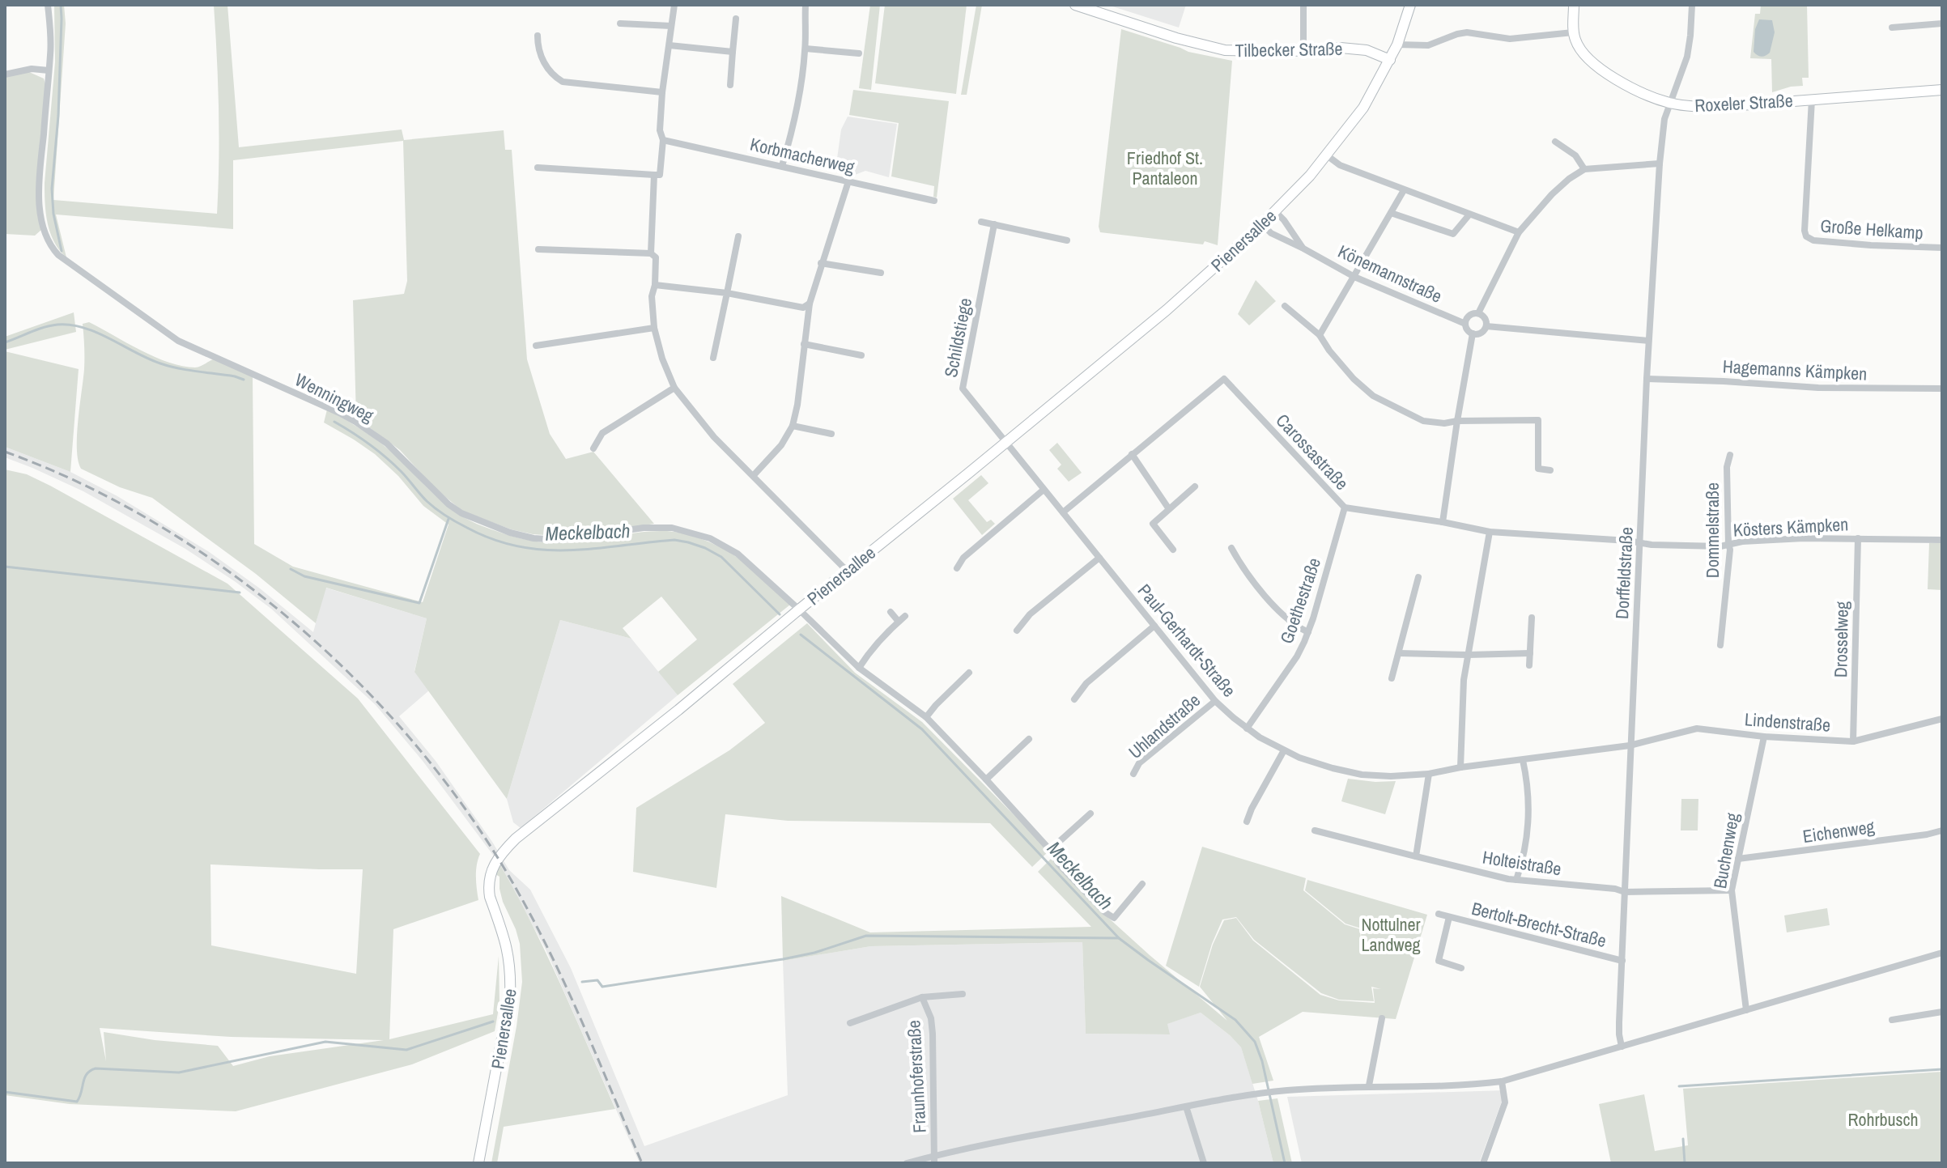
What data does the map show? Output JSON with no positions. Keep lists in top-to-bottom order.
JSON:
{
  "streets": {
    "main road": ["Tilbecker Straße", "Roxeler Straße", "Pienersallee"],
    "street": [
      "Korbmacherweg",
      "Große Helkamp",
      "Könemannstraße",
      "Schildstiege",
      "Hagemanns Kämpken",
      "Wenningweg",
      "Carossastraße",
      "Kösters Kämpken",
      "Dommelstraße",
      "Dorffeldstraße",
      "Goethestraße",
      "Drosselweg",
      "Paul-Gerhardt-Straße",
      "Lindenstraße",
      "Uhlandstraße",
      "Eichenweg",
      "Buchenweg",
      "Holteistraße",
      "Bertolt-Brecht-Straße",
      "Fraunhoferstraße"
    ]
  },
  "crossings": [
    ["Tilbecker Straße", "Pienersallee"],
    ["Roxeler Straße", "Große Helkamp"],
    ["Roxeler Straße", "Dorffeldstraße"],
    ["Pienersallee", "Könemannstraße"],
    ["Pienersallee", "Schildstiege"],
    ["Pienersallee", "Wenningweg"],
    ["Pienersallee", "Paul-Gerhardt-Straße"],
    ["Schildstiege", "Paul-Gerhardt-Straße"],
    ["Hagemanns Kämpken", "Dorffeldstraße"],
    ["Carossastraße", "Kösters Kämpken"],
    ["Carossastraße", "Dorffeldstraße"],
    ["Carossastraße", "Goethestraße"],
    ["Carossastraße", "Paul-Gerhardt-Straße"],
    ["Kösters Kämpken", "Dommelstraße"],
    ["Kösters Kämpken", "Dorffeldstraße"],
    ["Kösters Kämpken", "Drosselweg"],
    ["Dorffeldstraße", "Paul-Gerhardt-Straße"],
    ["Dorffeldstraße", "Lindenstraße"],
    ["Dorffeldstraße", "Holteistraße"],
    ["Dorffeldstraße", "Bertolt-Brecht-Straße"],
    ["Goethestraße", "Paul-Gerhardt-Straße"],
    ["Drosselweg", "Lindenstraße"],
    ["Paul-Gerhardt-Straße", "Lindenstraße"],
    ["Paul-Gerhardt-Straße", "Uhlandstraße"],
    ["Lindenstraße", "Buchenweg"],
    ["Eichenweg", "Buchenweg"]
  ],
  "water": ["Meckelbach"],
  "parks": ["Friedhof St. Pantaleon", "Nottulner Landweg", "Rohrbusch"]
}
